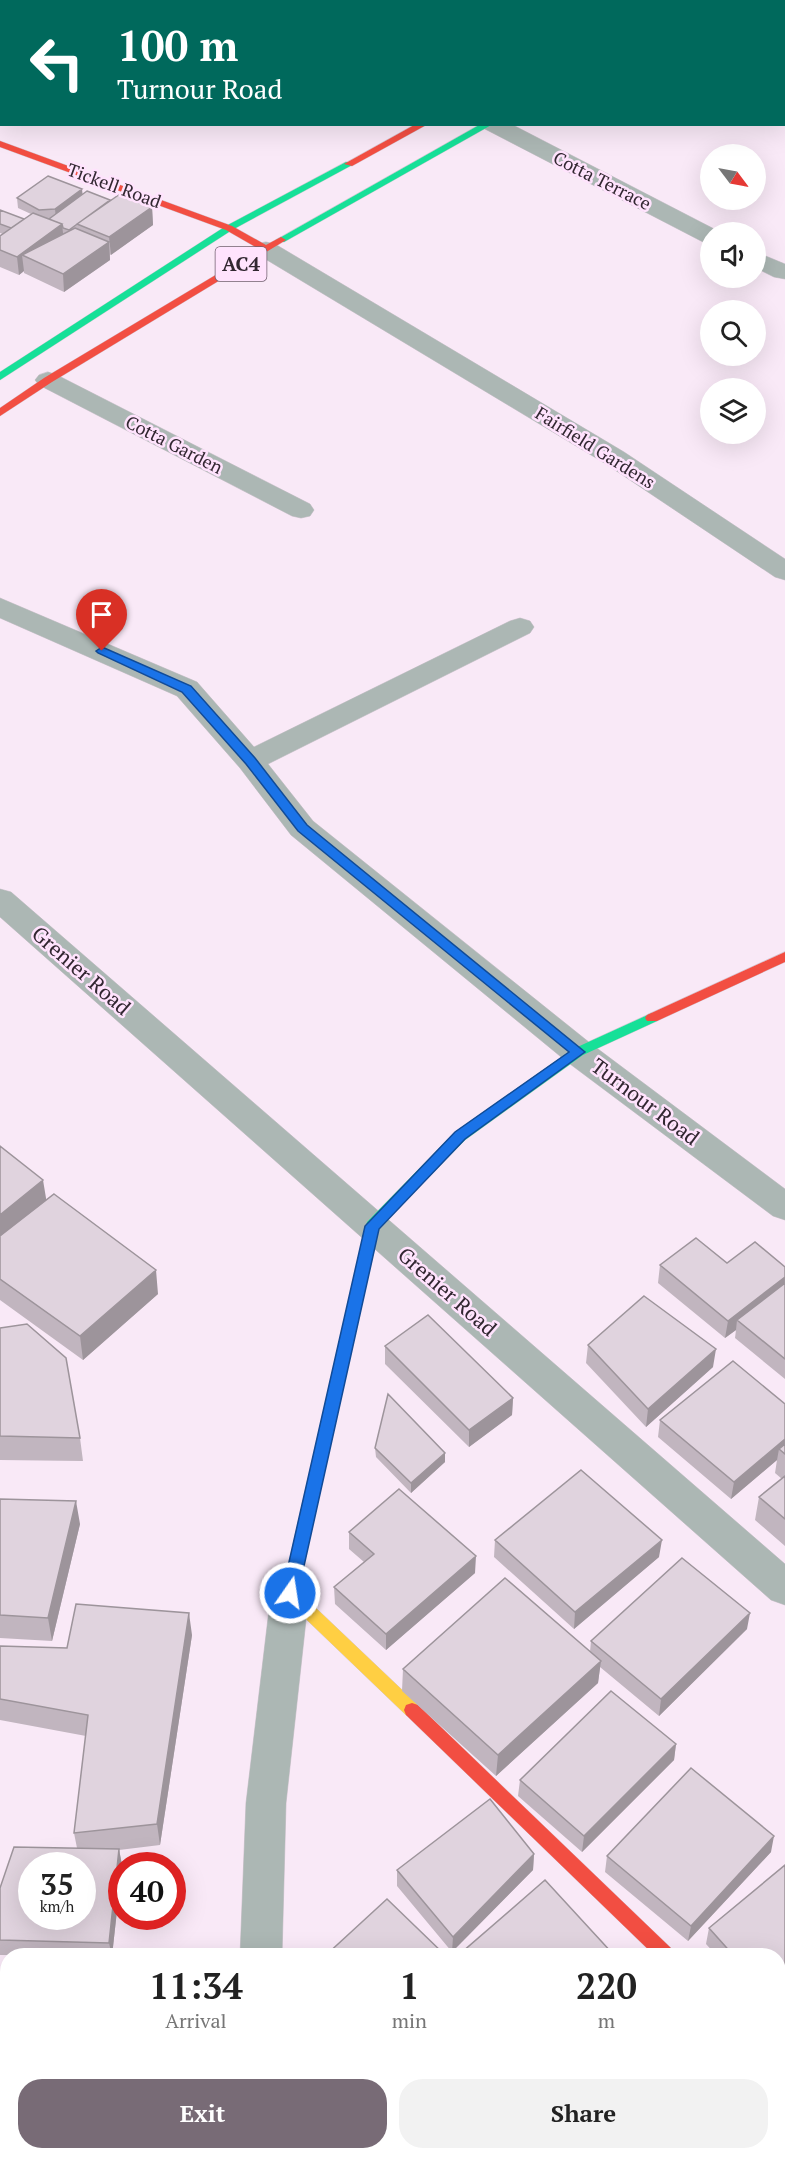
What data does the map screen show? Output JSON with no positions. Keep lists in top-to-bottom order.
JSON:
{
  "streets": {
    "street": [
      "Cotta Terrace",
      "Tickell Road",
      "AC4",
      "Cotta Garden",
      "Fairfield Gardens",
      "Grenier Road",
      "Turnour Road"
    ]
  },
  "crossings": [
    ["Tickell Road", "AC4"],
    ["Tickell Road", "Fairfield Gardens"],
    ["AC4", "Cotta Garden"],
    ["AC4", "Fairfield Gardens"]
  ],
  "north": "bottom right",
  "page": {
    "turn": ["100 m", "Turnour Road"],
    "speed": "35 km/h",
    "limit": "40",
    "eta": [
      "11:34",
      "Arrival",
      "1",
      "min",
      "220",
      "m"
    ],
    "buttons": ["Exit", "Share"]
  }
}
